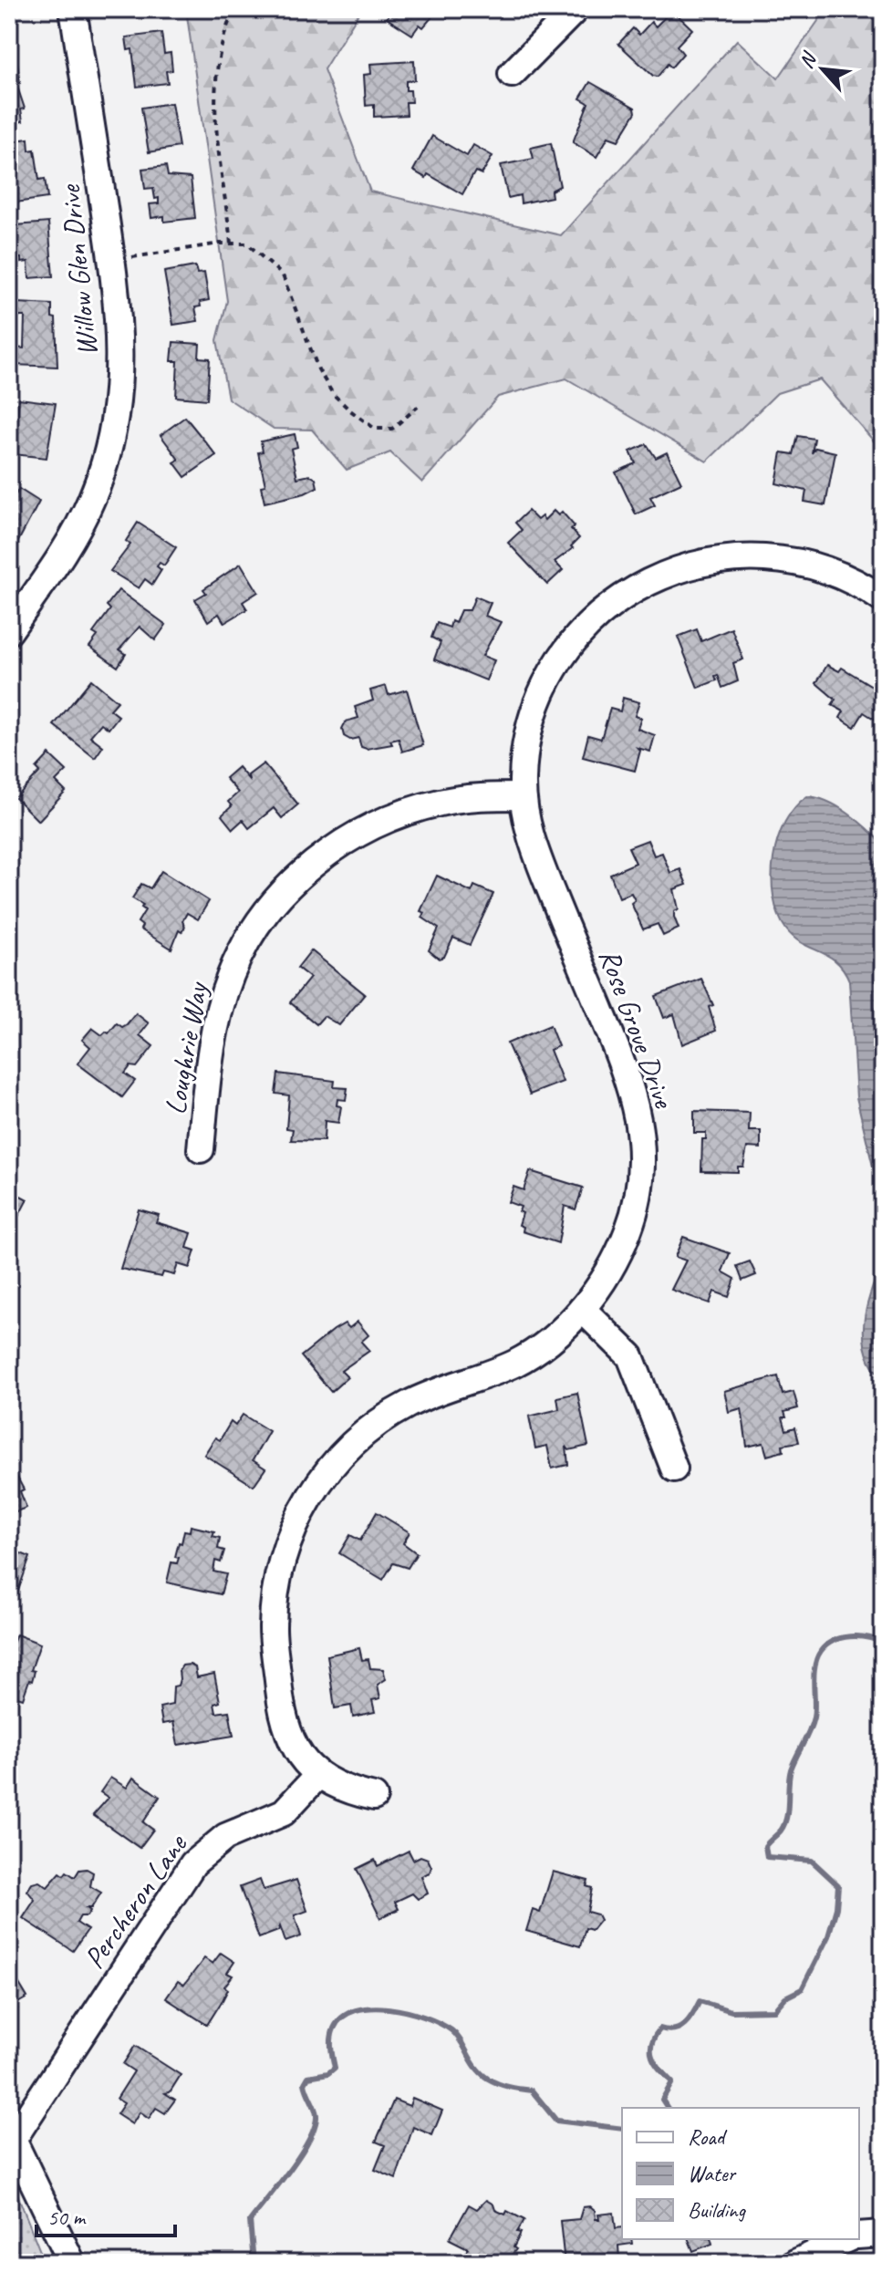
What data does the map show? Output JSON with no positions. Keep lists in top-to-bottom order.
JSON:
{
  "streets": {
    "street": [
      "Willow Glen Drive",
      "Rose Grove Drive",
      "Loughrie Way",
      "Percheron Lane"
    ]
  },
  "crossings": [
    ["Rose Grove Drive", "Loughrie Way"],
    ["Rose Grove Drive", "Percheron Lane"]
  ],
  "legend": ["Road", "Water", "Building"],
  "scale_bar": "50 m",
  "north": "top left"
}
